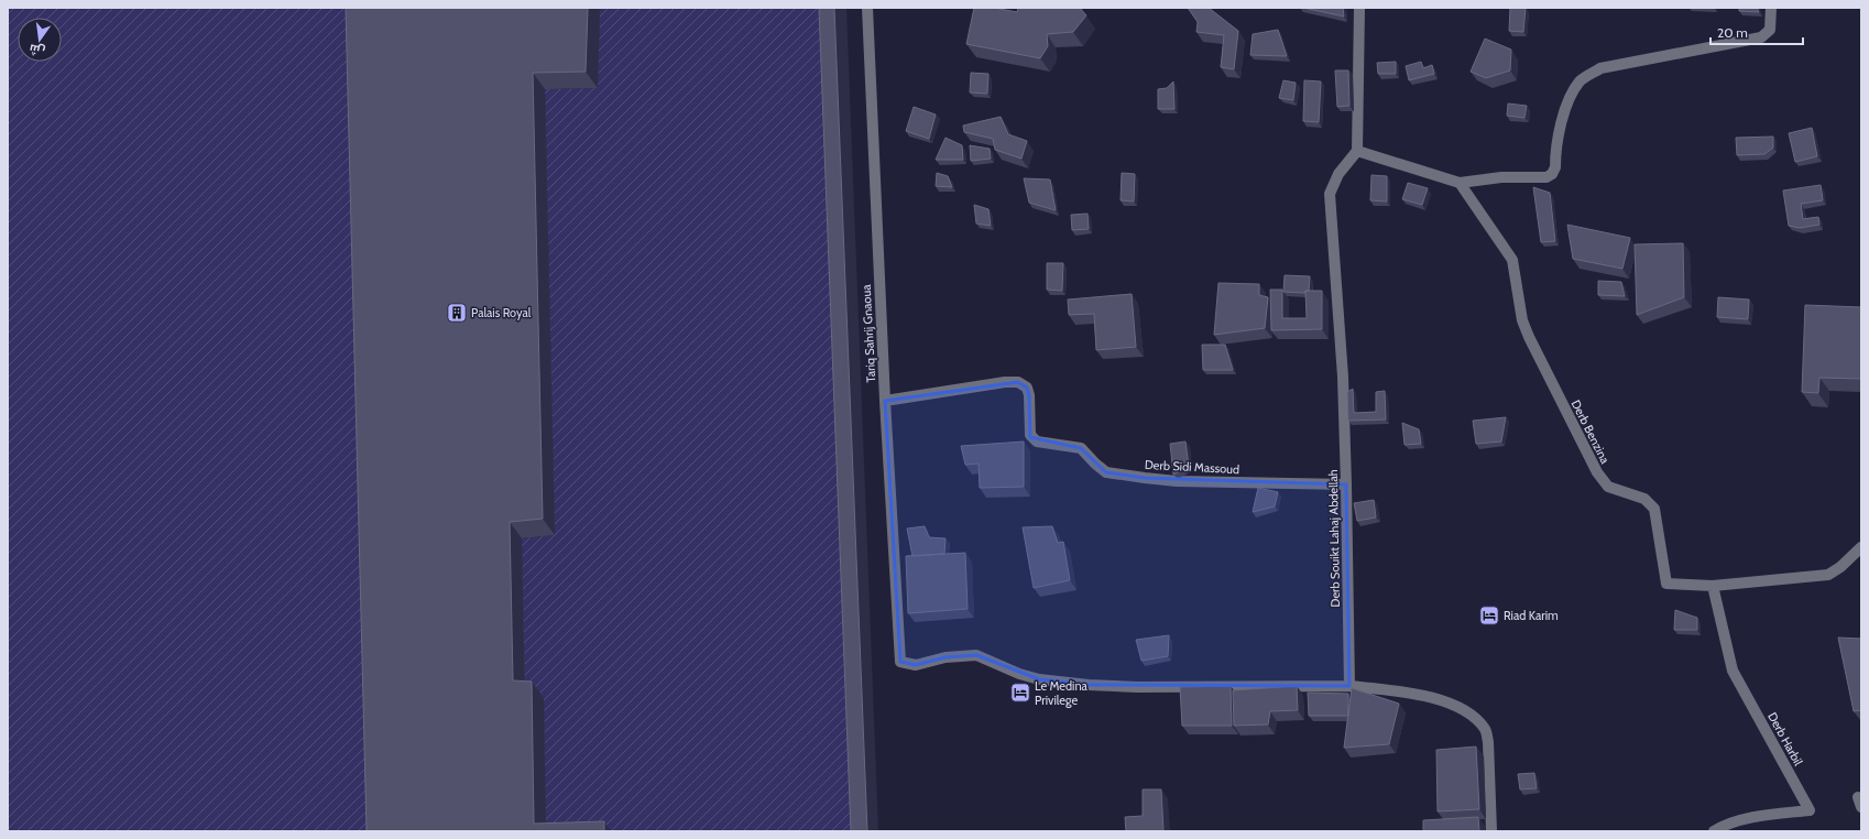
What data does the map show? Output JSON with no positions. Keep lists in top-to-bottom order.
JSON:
{
  "streets": {
    "street": [
      "Tariq Sahrij Gnaoua",
      "Derb Benzina",
      "Derb Sidi Massoud",
      "Derb Souikt Lahaj Abdellah",
      "Derb Harbil"
    ]
  },
  "crossings": [
    ["Tariq Sahrij Gnaoua", "Derb Sidi Massoud"],
    ["Tariq Sahrij Gnaoua", "Derb Souikt Lahaj Abdellah"],
    ["Derb Benzina", "Derb Harbil"],
    ["Derb Sidi Massoud", "Derb Souikt Lahaj Abdellah"]
  ],
  "places": {
    "building": ["Palais Royal"],
    "hotel": ["Riad Karim", "Le Medina Privilege"]
  },
  "scale_bar": "20 m",
  "north": "bottom"
}
